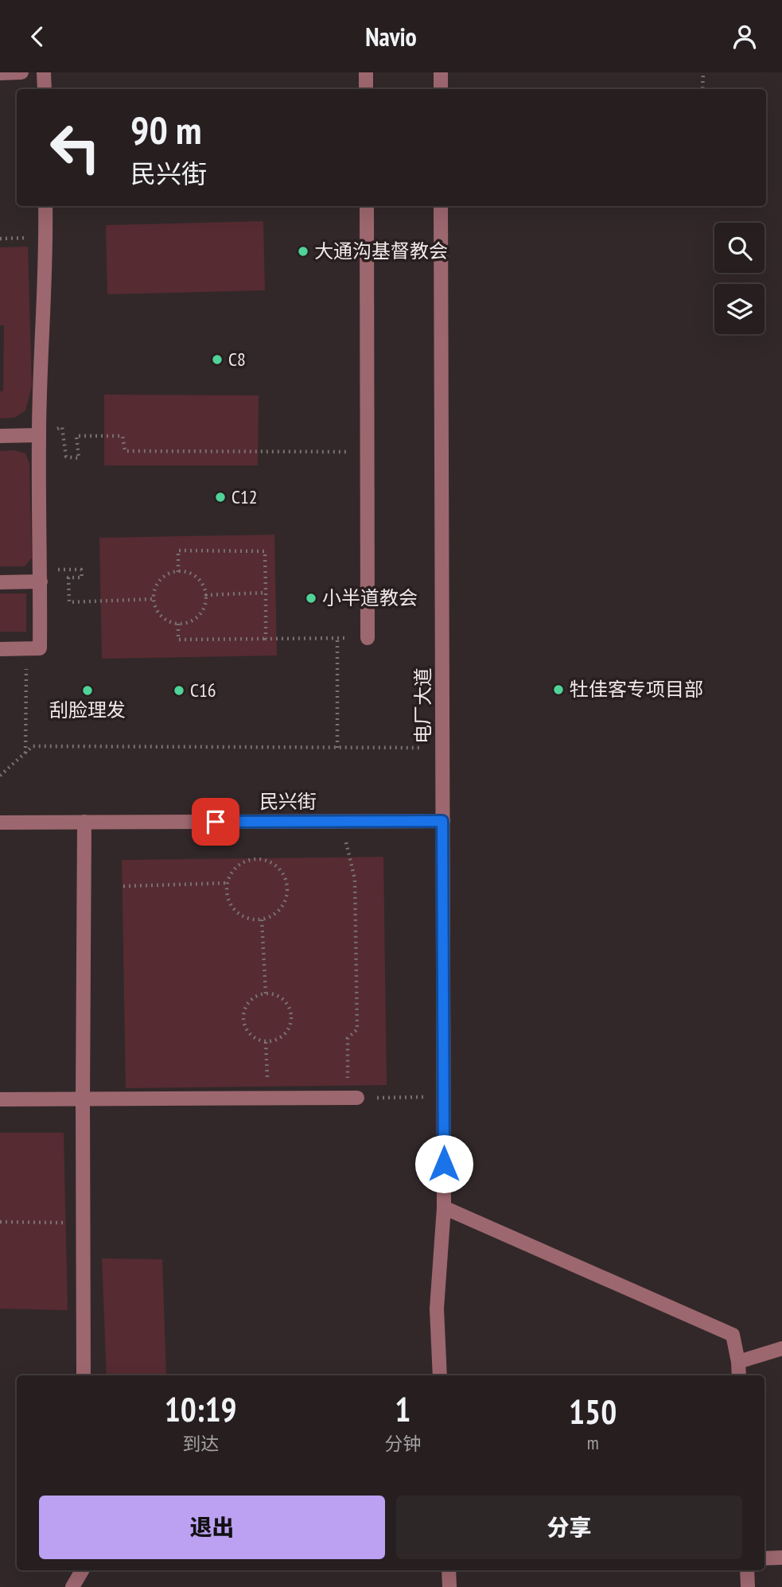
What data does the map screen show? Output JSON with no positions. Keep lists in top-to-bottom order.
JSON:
{
  "streets": {
    "street": ["电厂大道", "民兴街"]
  },
  "crossings": [
    ["电厂大道", "民兴街"]
  ],
  "places": [
    "大通沟基督教会",
    "C8",
    "C12",
    "小半道教会",
    "牡佳客专项目部",
    "刮脸理发",
    "C16"
  ],
  "page": {
    "header": "Navio",
    "turn": ["90 m", "民兴街"],
    "eta": [
      "10:19",
      "到达",
      "1",
      "分钟",
      "150",
      "m"
    ],
    "buttons": ["退出", "分享"]
  }
}
